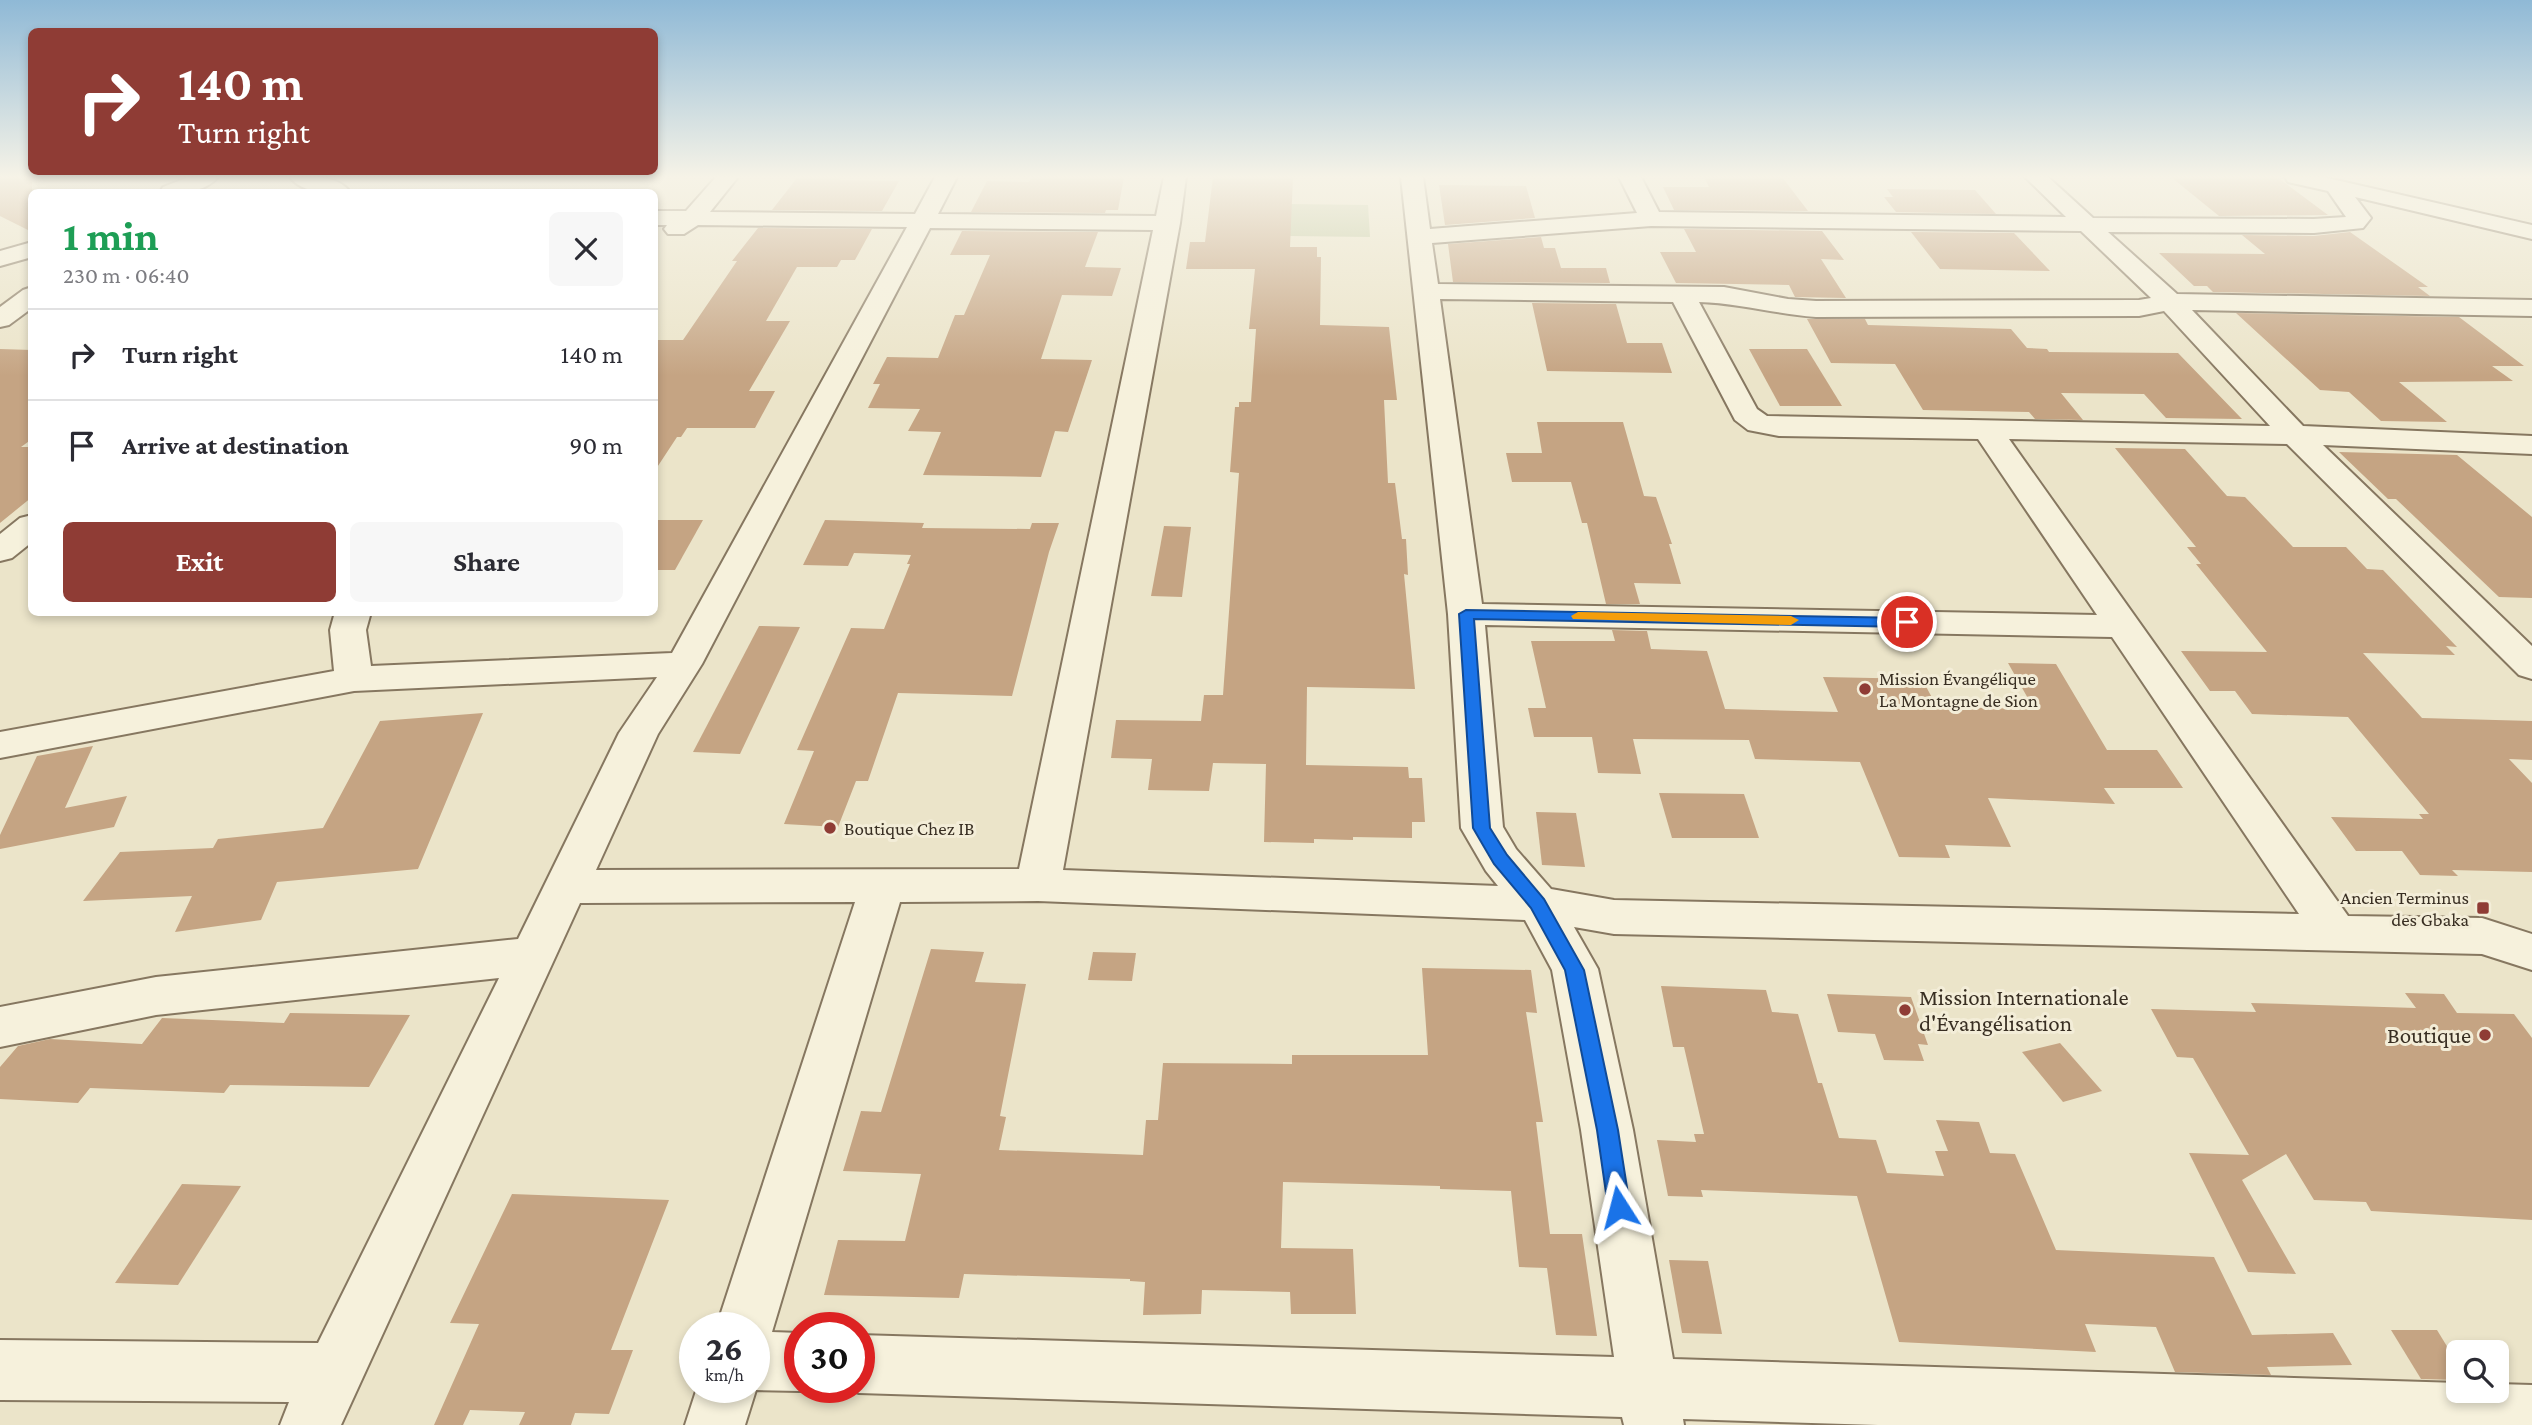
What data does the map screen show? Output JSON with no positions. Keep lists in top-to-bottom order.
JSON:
{
  "places": {
    "other": [
      "Mission Évangélique La Montagne de Sion",
      "Boutique Chez IB",
      "Mission Internationale d'Évangélisation",
      "Boutique"
    ],
    "transit": ["Ancien Terminus des Gbaka"]
  },
  "page": {
    "turn": ["140 m", "Turn right"],
    "heading": ["1 min", "230 m · 06:40"],
    "list": [
      {
        "name": "Turn right",
        "value": "140 m"
      },
      {
        "name": "Arrive at destination",
        "value": "90 m"
      }
    ],
    "buttons": ["Exit", "Share"],
    "speed": "26 km/h",
    "limit": "30"
  }
}
